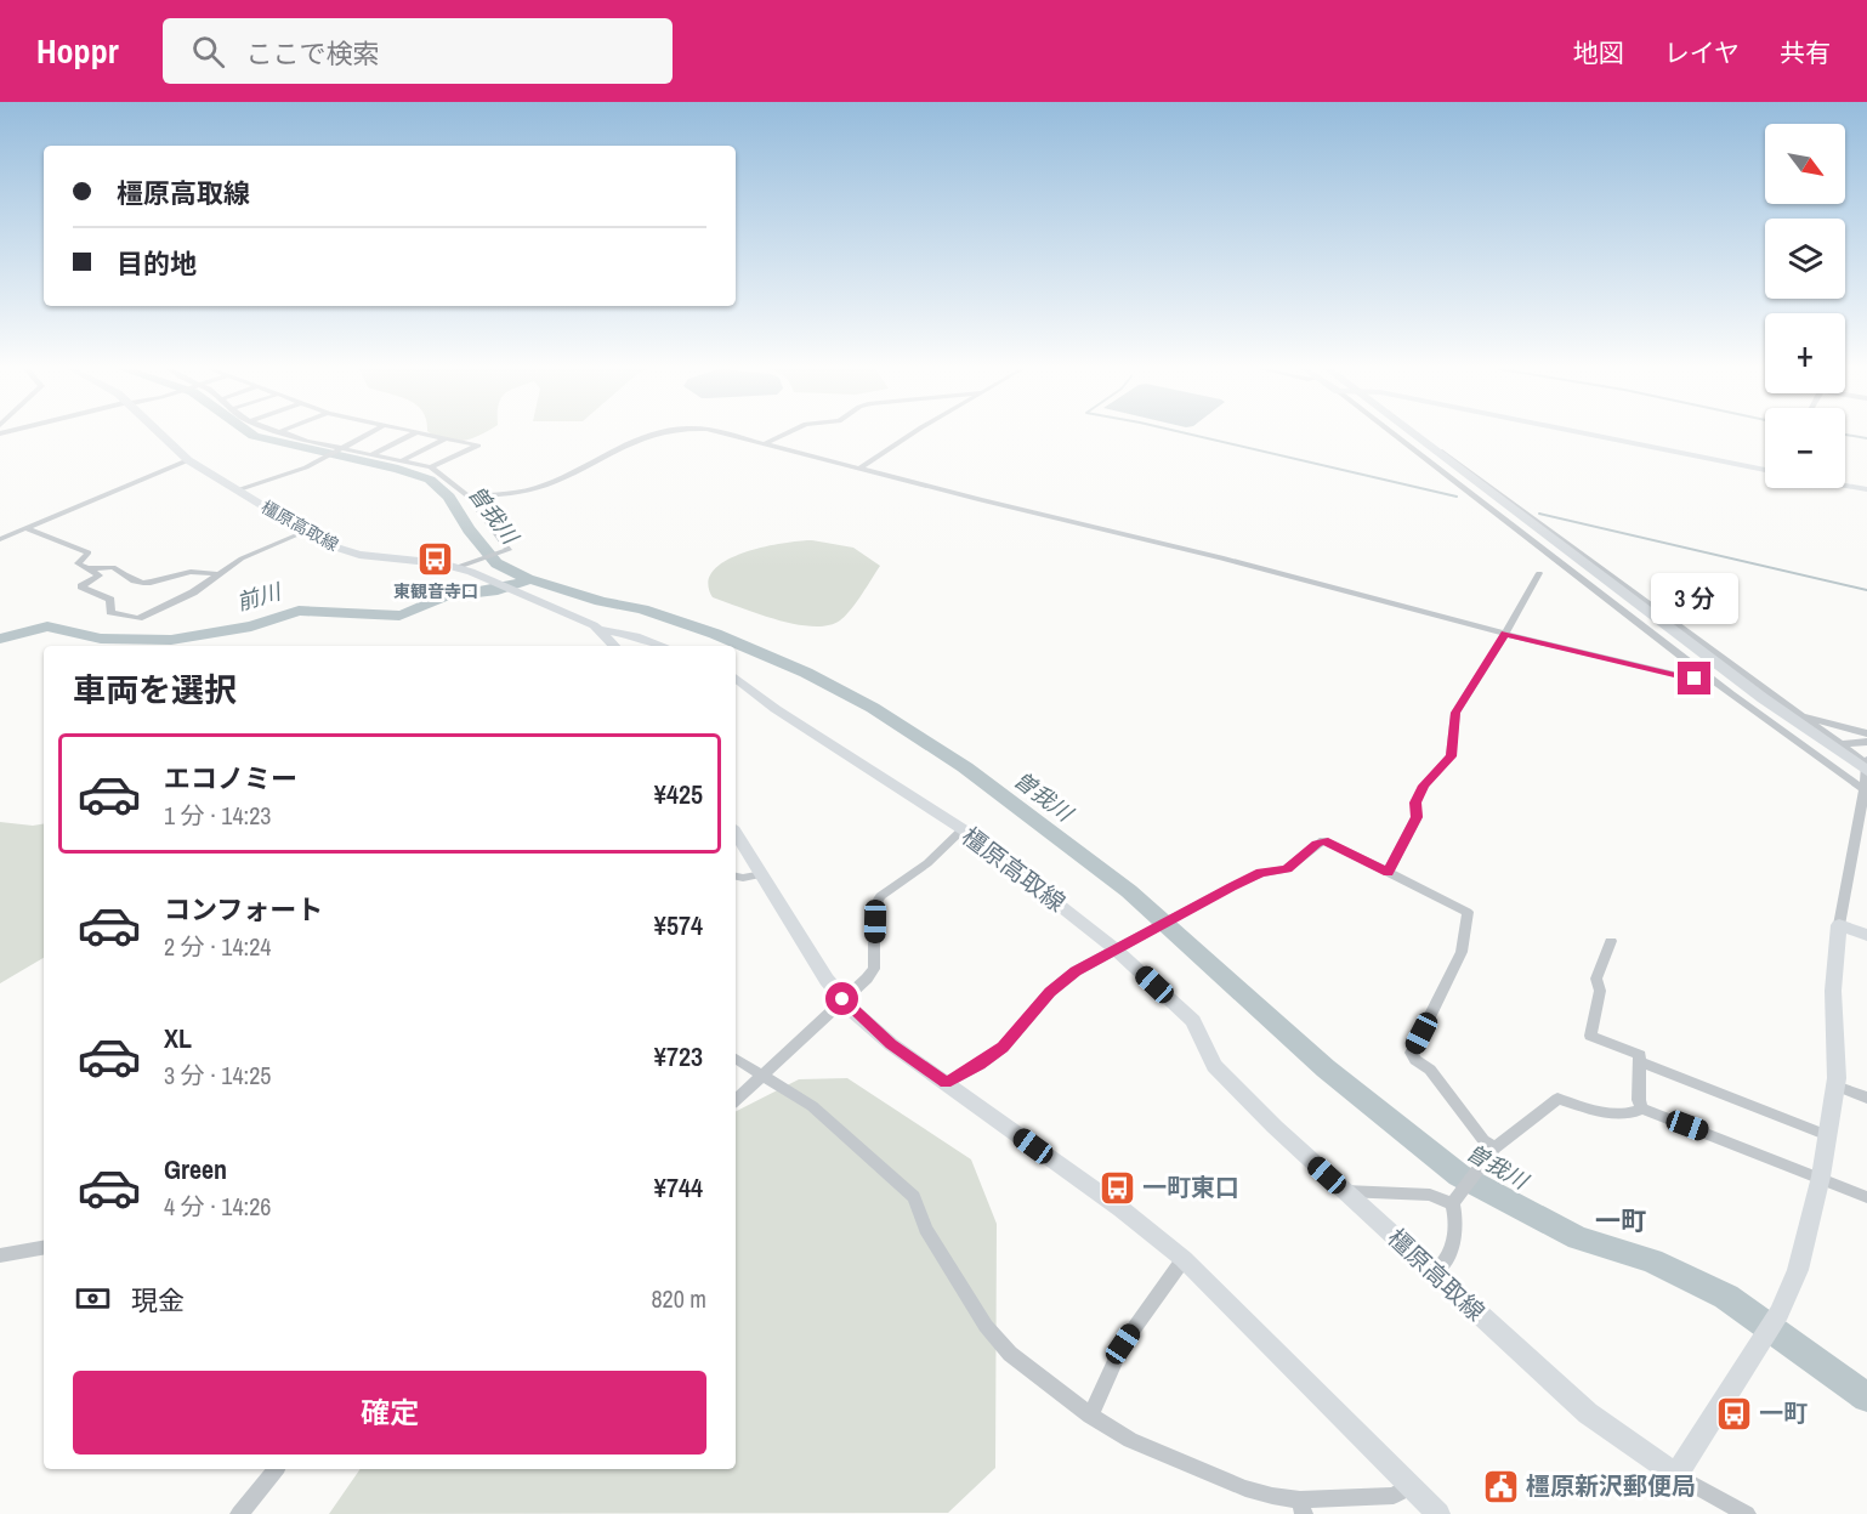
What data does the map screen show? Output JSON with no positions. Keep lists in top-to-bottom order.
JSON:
{
  "streets": {
    "main road": ["橿原高取線"]
  },
  "districts": ["一町"],
  "water": ["曽我川", "前川"],
  "places": {
    "bus stop": ["東観音寺口", "一町東口", "一町"],
    "public building": ["橿原新沢郵便局"]
  },
  "north": "bottom right",
  "page": {
    "header": "Hoppr",
    "search": "ここで検索",
    "nav": ["地図", "レイヤ", "共有"],
    "map_buttons": ["+", "−"],
    "banner": ["橿原高取線", "目的地"],
    "bubble": "3 分",
    "heading": "車両を選択",
    "list": [
      {
        "name": "エコノミー",
        "note": "1 分 · 14:23",
        "value": "¥425"
      },
      {
        "name": "コンフォート",
        "note": "2 分 · 14:24",
        "value": "¥574"
      },
      {
        "name": "XL",
        "note": "3 分 · 14:25",
        "value": "¥723"
      },
      {
        "name": "Green",
        "note": "4 分 · 14:26",
        "value": "¥744"
      }
    ],
    "pay": ["現金", "820 m"],
    "buttons": "確定"
  }
}
